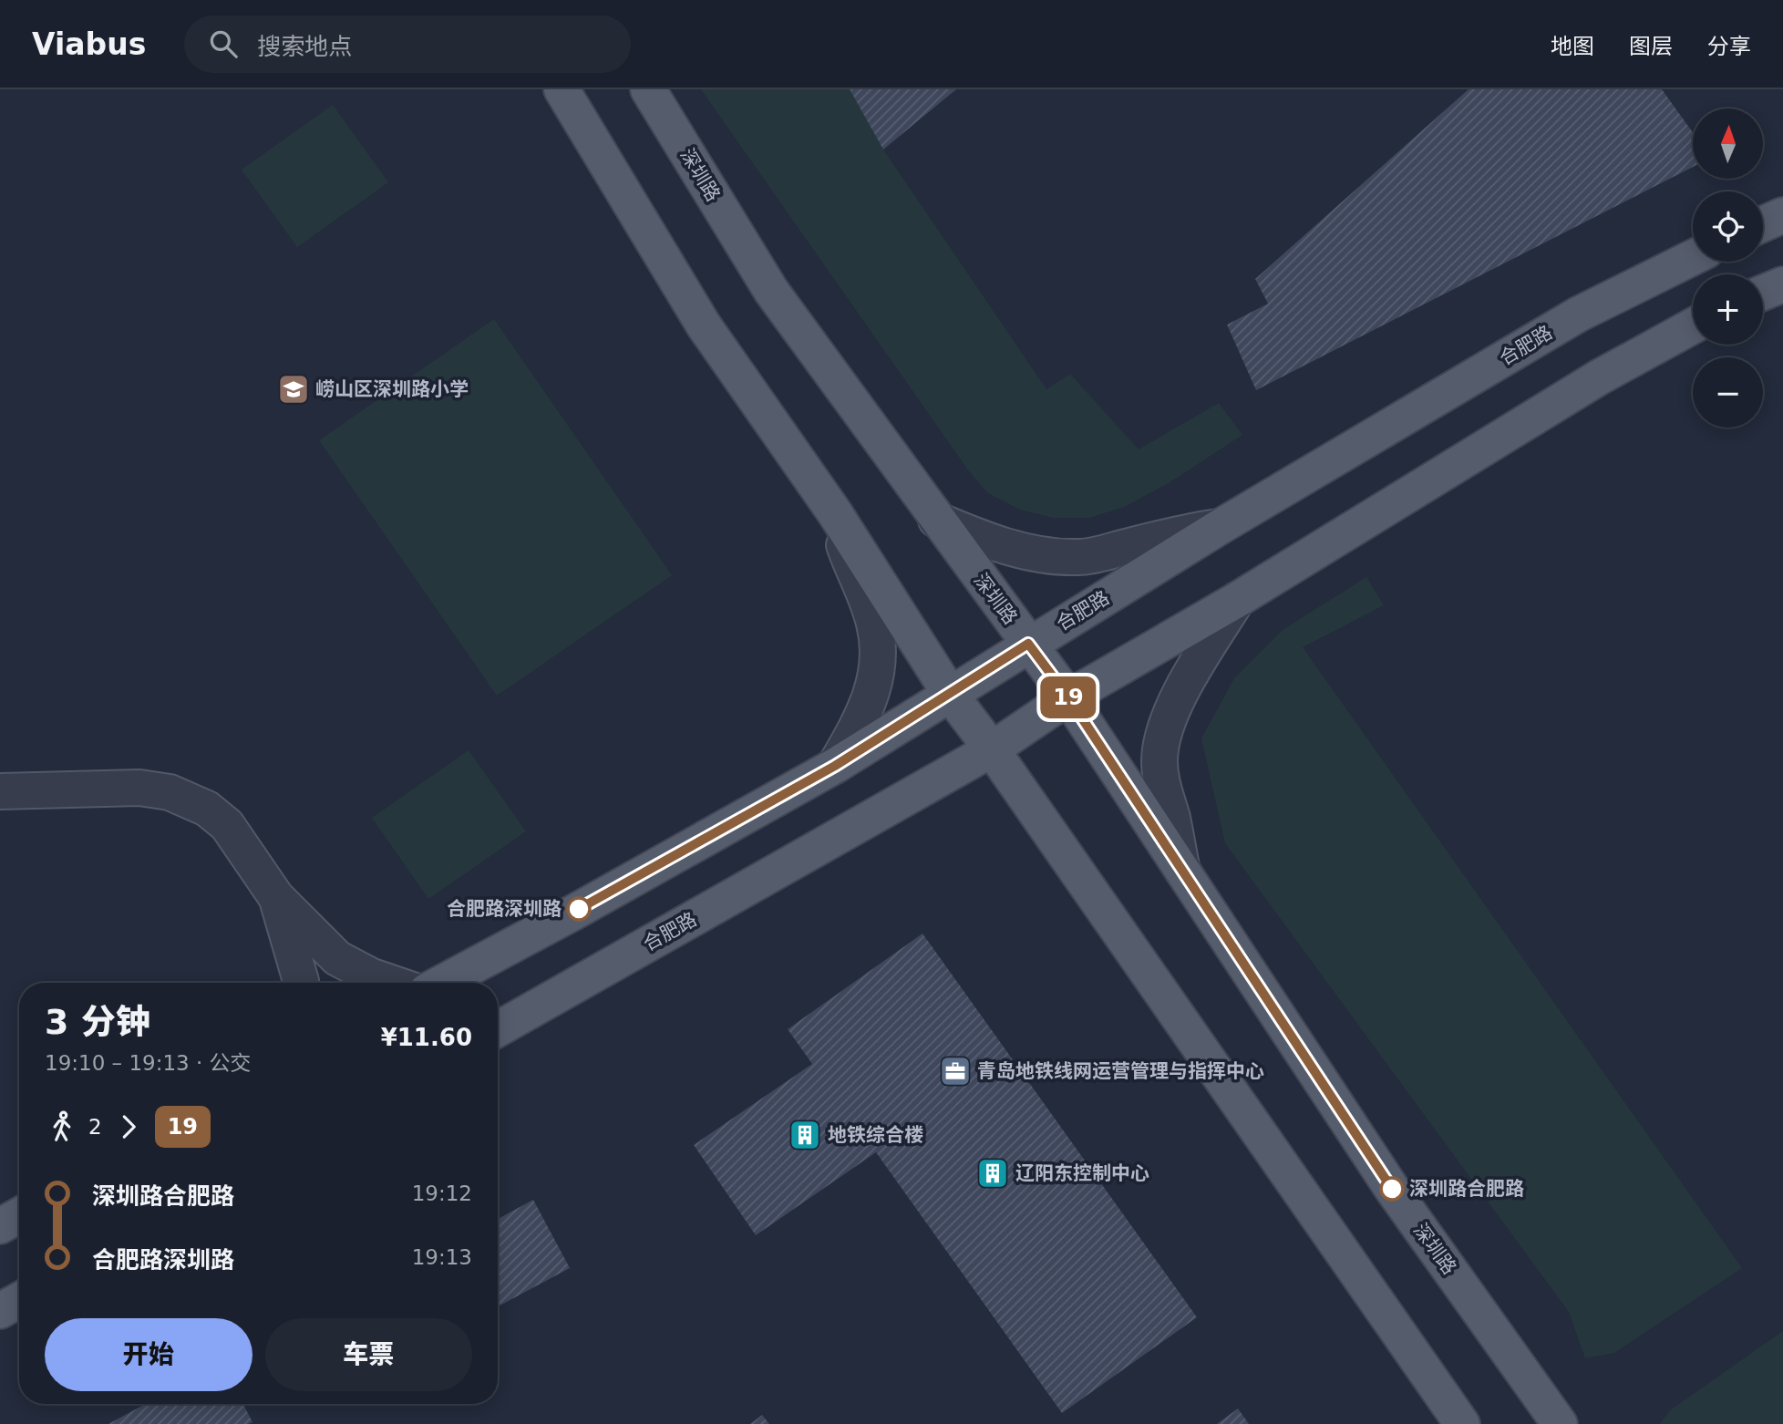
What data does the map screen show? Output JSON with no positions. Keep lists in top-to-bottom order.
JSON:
{
  "streets": {
    "main road": ["深圳路", "合肥路"]
  },
  "crossings": [
    ["深圳路", "合肥路"]
  ],
  "places": {
    "school or university": ["崂山区深圳路小学"],
    "other": ["合肥路深圳路", "深圳路合肥路"],
    "office": ["青岛地铁线网运营管理与指挥中心"],
    "building": ["地铁综合楼", "辽阳东控制中心"]
  },
  "lines": ["bus line 19"],
  "north": "top",
  "page": {
    "header": "Viabus",
    "search": "搜索地点",
    "nav": ["地图", "图层", "分享"],
    "on_map": "19",
    "map_buttons": ["+", "−"],
    "heading": ["3 分钟", "19:10 – 19:13 · 公交", "¥11.60"],
    "legs": ["2", "19"],
    "list": [
      {
        "name": "深圳路合肥路",
        "value": "19:12"
      },
      {
        "name": "合肥路深圳路",
        "value": "19:13"
      }
    ],
    "buttons": ["开始", "车票"]
  }
}
